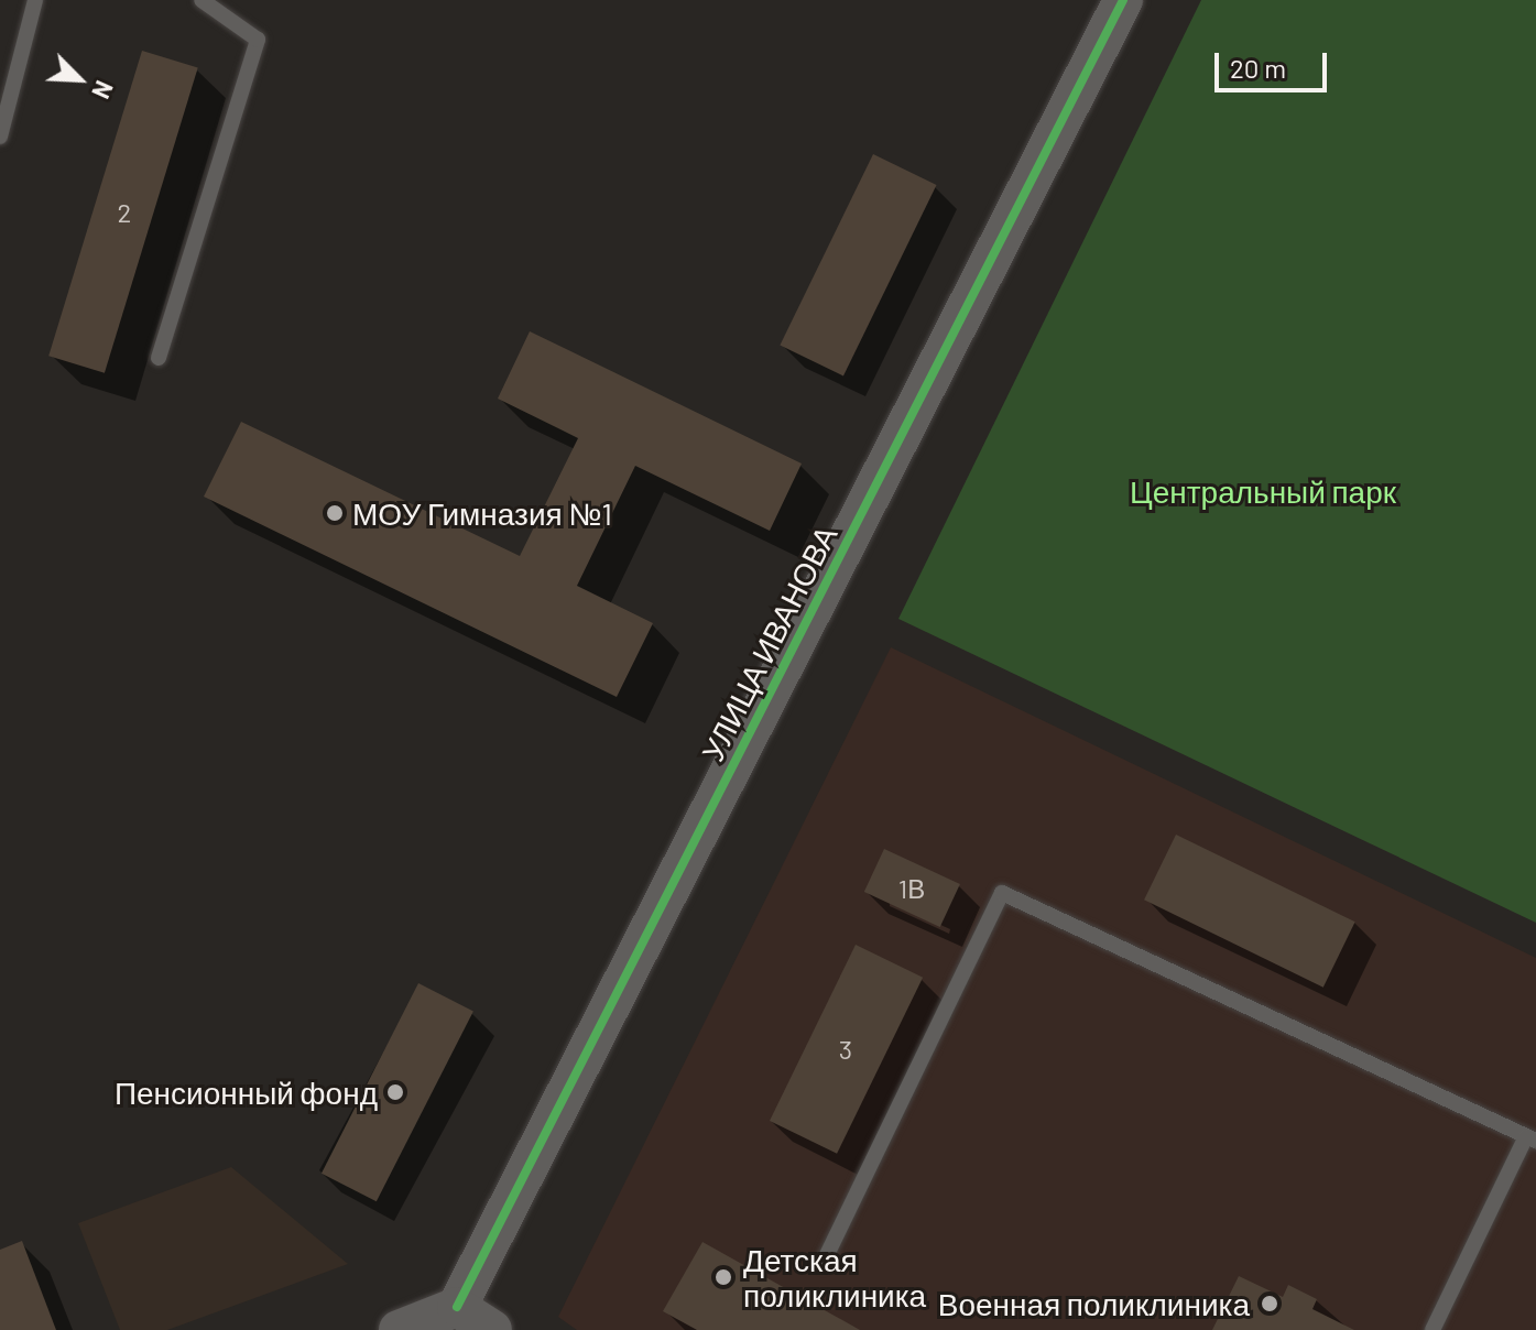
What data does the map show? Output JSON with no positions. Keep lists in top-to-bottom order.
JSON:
{
  "streets": {
    "street": ["УЛИЦА ИВАНОВА"]
  },
  "parks": ["Центральный парк"],
  "places": [
    "МОУ Гимназия №1",
    "Пенсионный фонд",
    "Детская поликлиника",
    "Военная поликлиника"
  ],
  "house_numbers": ["2", "1В", "3"],
  "scale_bar": "20 m",
  "north": "bottom right"
}
